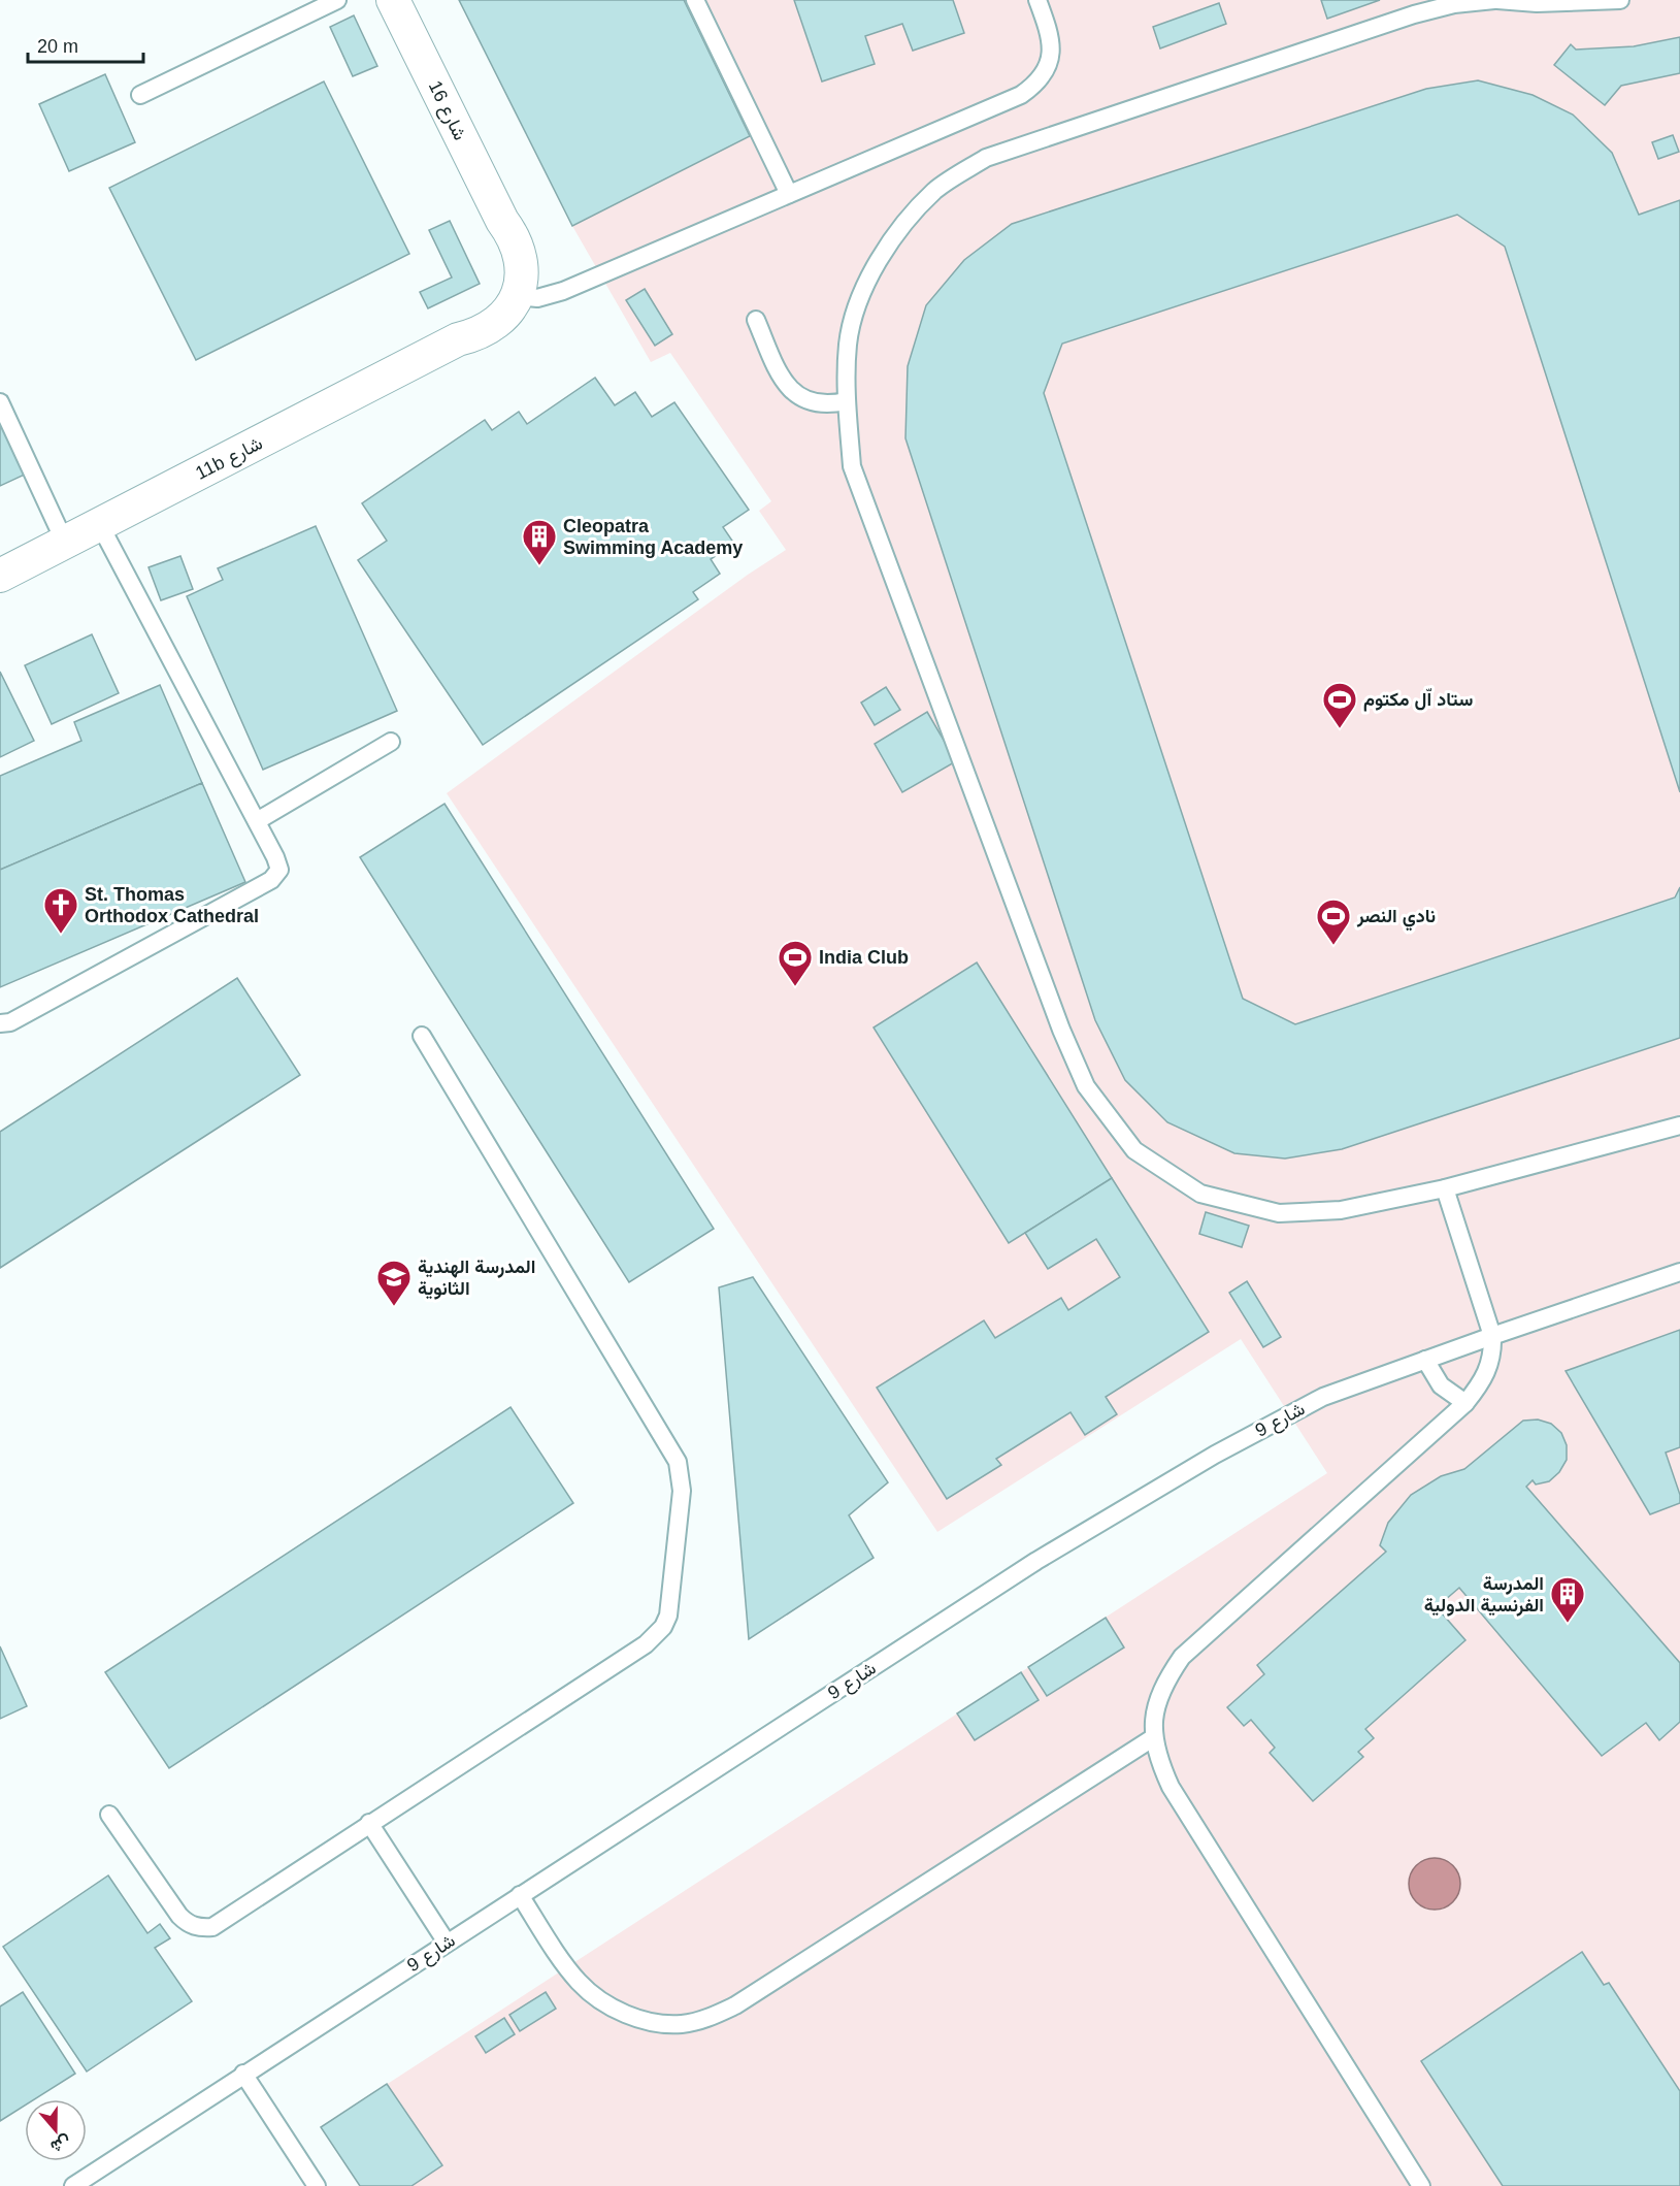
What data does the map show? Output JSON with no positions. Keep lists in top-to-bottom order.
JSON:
{
  "streets": {
    "street": ["شارع 16", "11b شارع"],
    "lane": ["شارع 9"]
  },
  "crossings": [
    ["شارع 16", "11b شارع"]
  ],
  "places": {
    "building": ["Cleopatra Swimming Academy", "المدرسة الفرنسية الدولية"],
    "sports": ["ستاد اّل مكتوم", "نادي النصر", "India Club"],
    "church": ["St. Thomas Orthodox Cathedral"],
    "school or university": ["المدرسة الهندية الثانوية"]
  },
  "scale_bar": "20 m",
  "north": "bottom"
}
